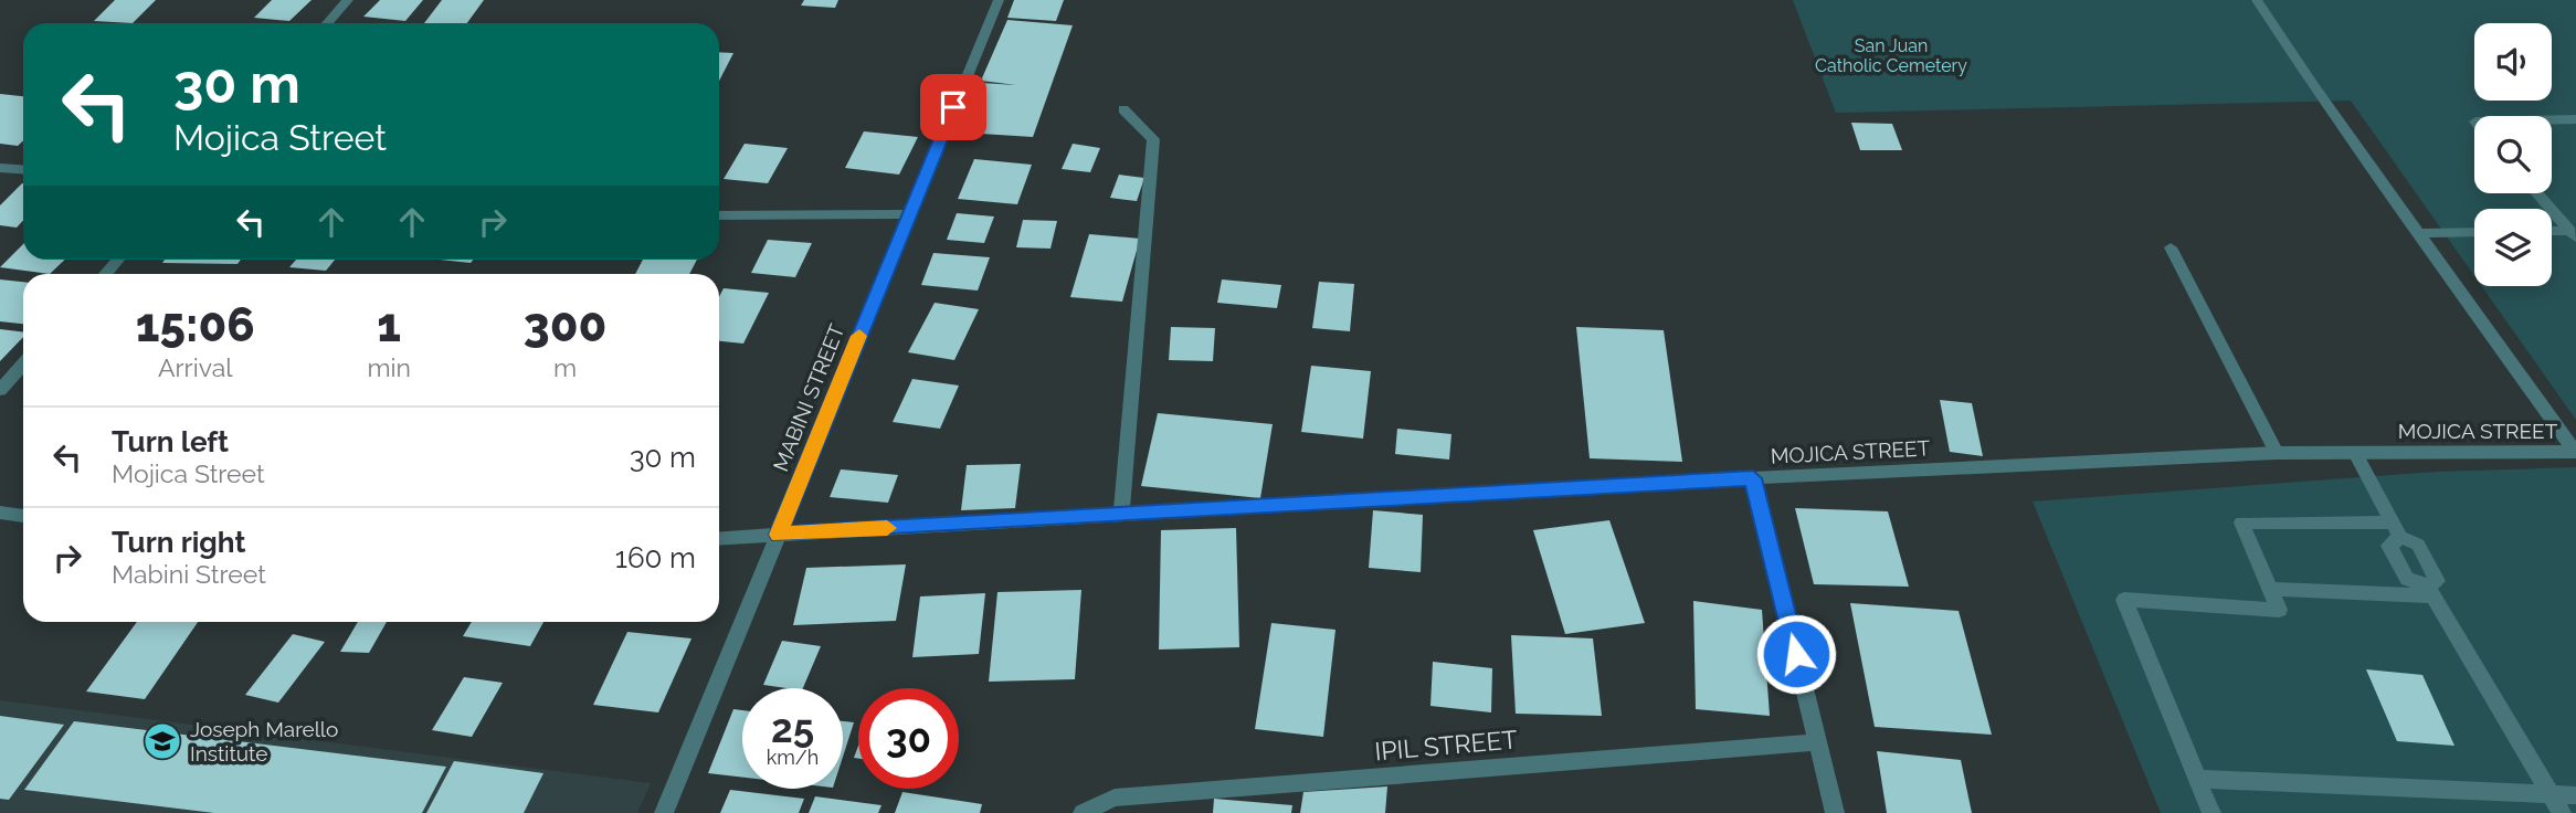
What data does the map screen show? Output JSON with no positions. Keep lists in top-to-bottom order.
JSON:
{
  "streets": {
    "street": ["MABINI STREET", "MOJICA STREET", "IPIL STREET"]
  },
  "crossings": [
    ["MABINI STREET", "MOJICA STREET"]
  ],
  "parks": ["San Juan Catholic Cemetery"],
  "places": {
    "school or university": ["Joseph Marello Institute"]
  },
  "page": {
    "turn": ["30 m", "Mojica Street"],
    "eta": [
      "15:06",
      "Arrival",
      "1",
      "min",
      "300",
      "m"
    ],
    "list": [
      {
        "name": "Turn left",
        "note": "Mojica Street",
        "value": "30 m"
      },
      {
        "name": "Turn right",
        "note": "Mabini Street",
        "value": "160 m"
      }
    ],
    "speed": "25 km/h",
    "limit": "30"
  }
}
